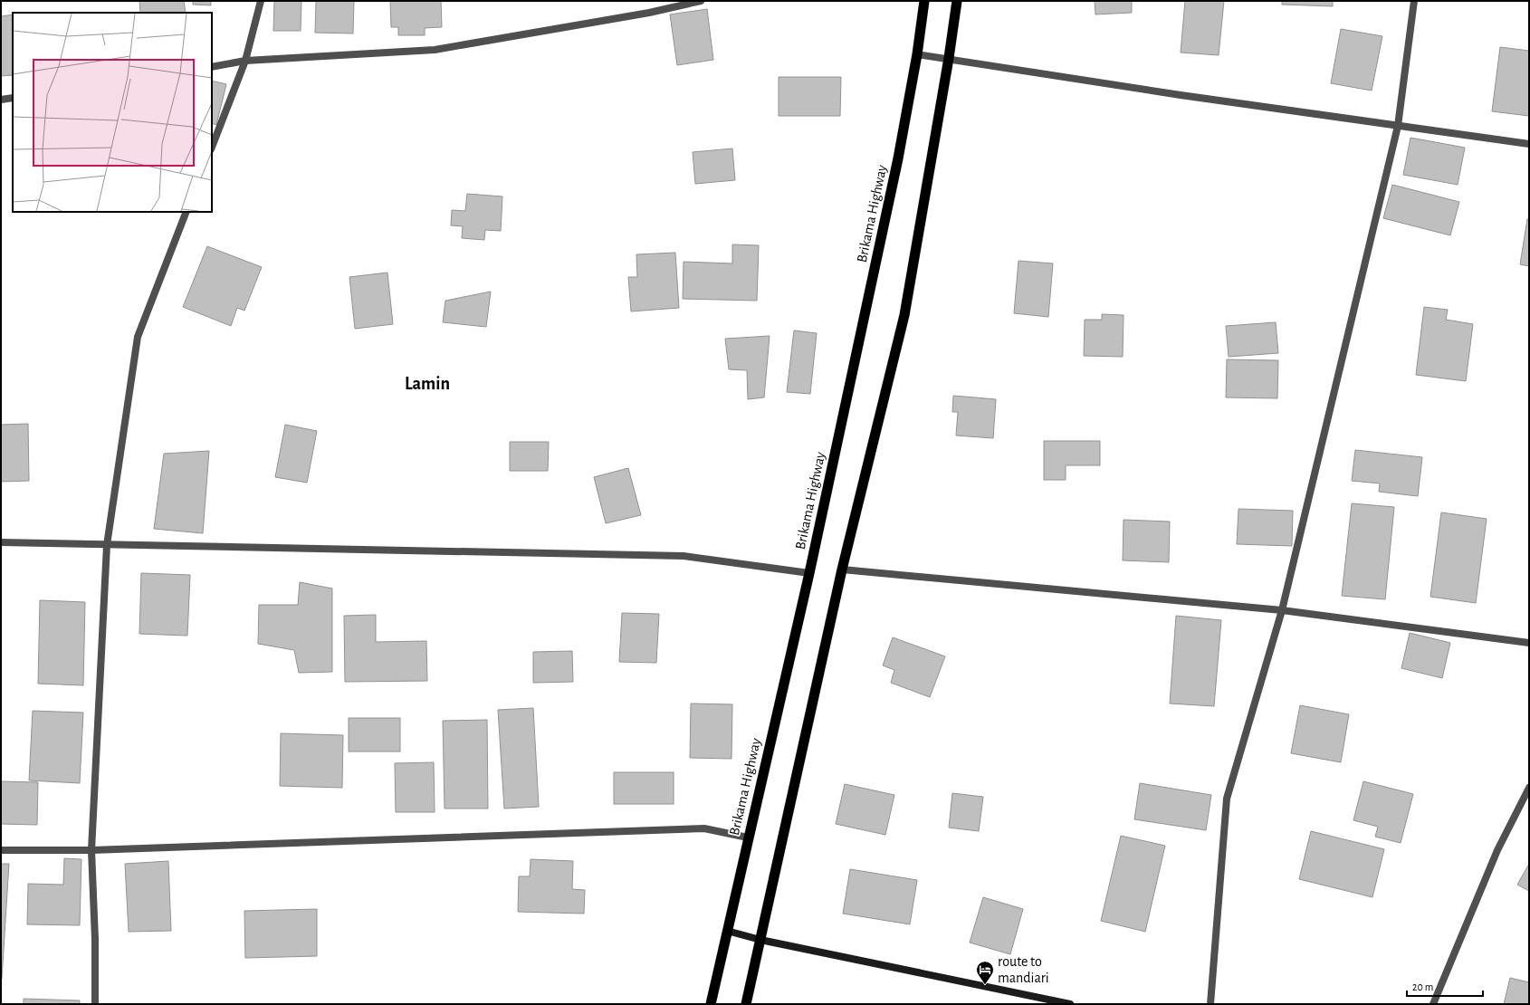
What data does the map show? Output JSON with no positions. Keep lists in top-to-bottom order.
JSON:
{
  "streets": {
    "highway": ["Brikama Highway"]
  },
  "districts": ["Lamin"],
  "places": {
    "hotel": ["route to mandiari"]
  },
  "scale_bar": "20 m"
}
